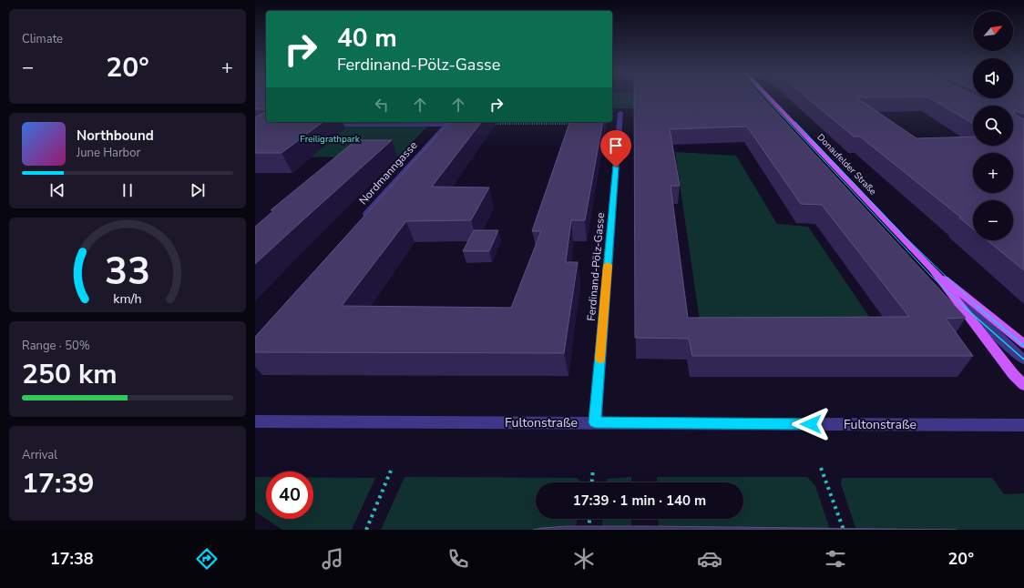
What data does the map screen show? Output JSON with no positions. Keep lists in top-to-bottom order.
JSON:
{
  "streets": {
    "main road": ["Donaufelder Straße"],
    "street": ["Nordmanngasse", "Ferdinand-Pölz-Gasse", "Fultonstraße"]
  },
  "crossings": [
    ["Ferdinand-Pölz-Gasse", "Fultonstraße"]
  ],
  "parks": ["Freiligrathpark"],
  "north": "top right",
  "page": {
    "tile": [
      "Climate",
      ["Range · 50%", "250 km"],
      ["Arrival", "17:39"]
    ],
    "map_buttons": ["+", "−"],
    "turn": ["40 m", "Ferdinand-Pölz-Gasse"],
    "heat": ["−", "20°", "+"],
    "song": ["Northbound", "June Harbor"],
    "limit": "40",
    "trip": "17:39 · 1 min · 140 m",
    "tabs": ["17:38", "20°"],
    "gauge": ["33", "km/h"]
  }
}
